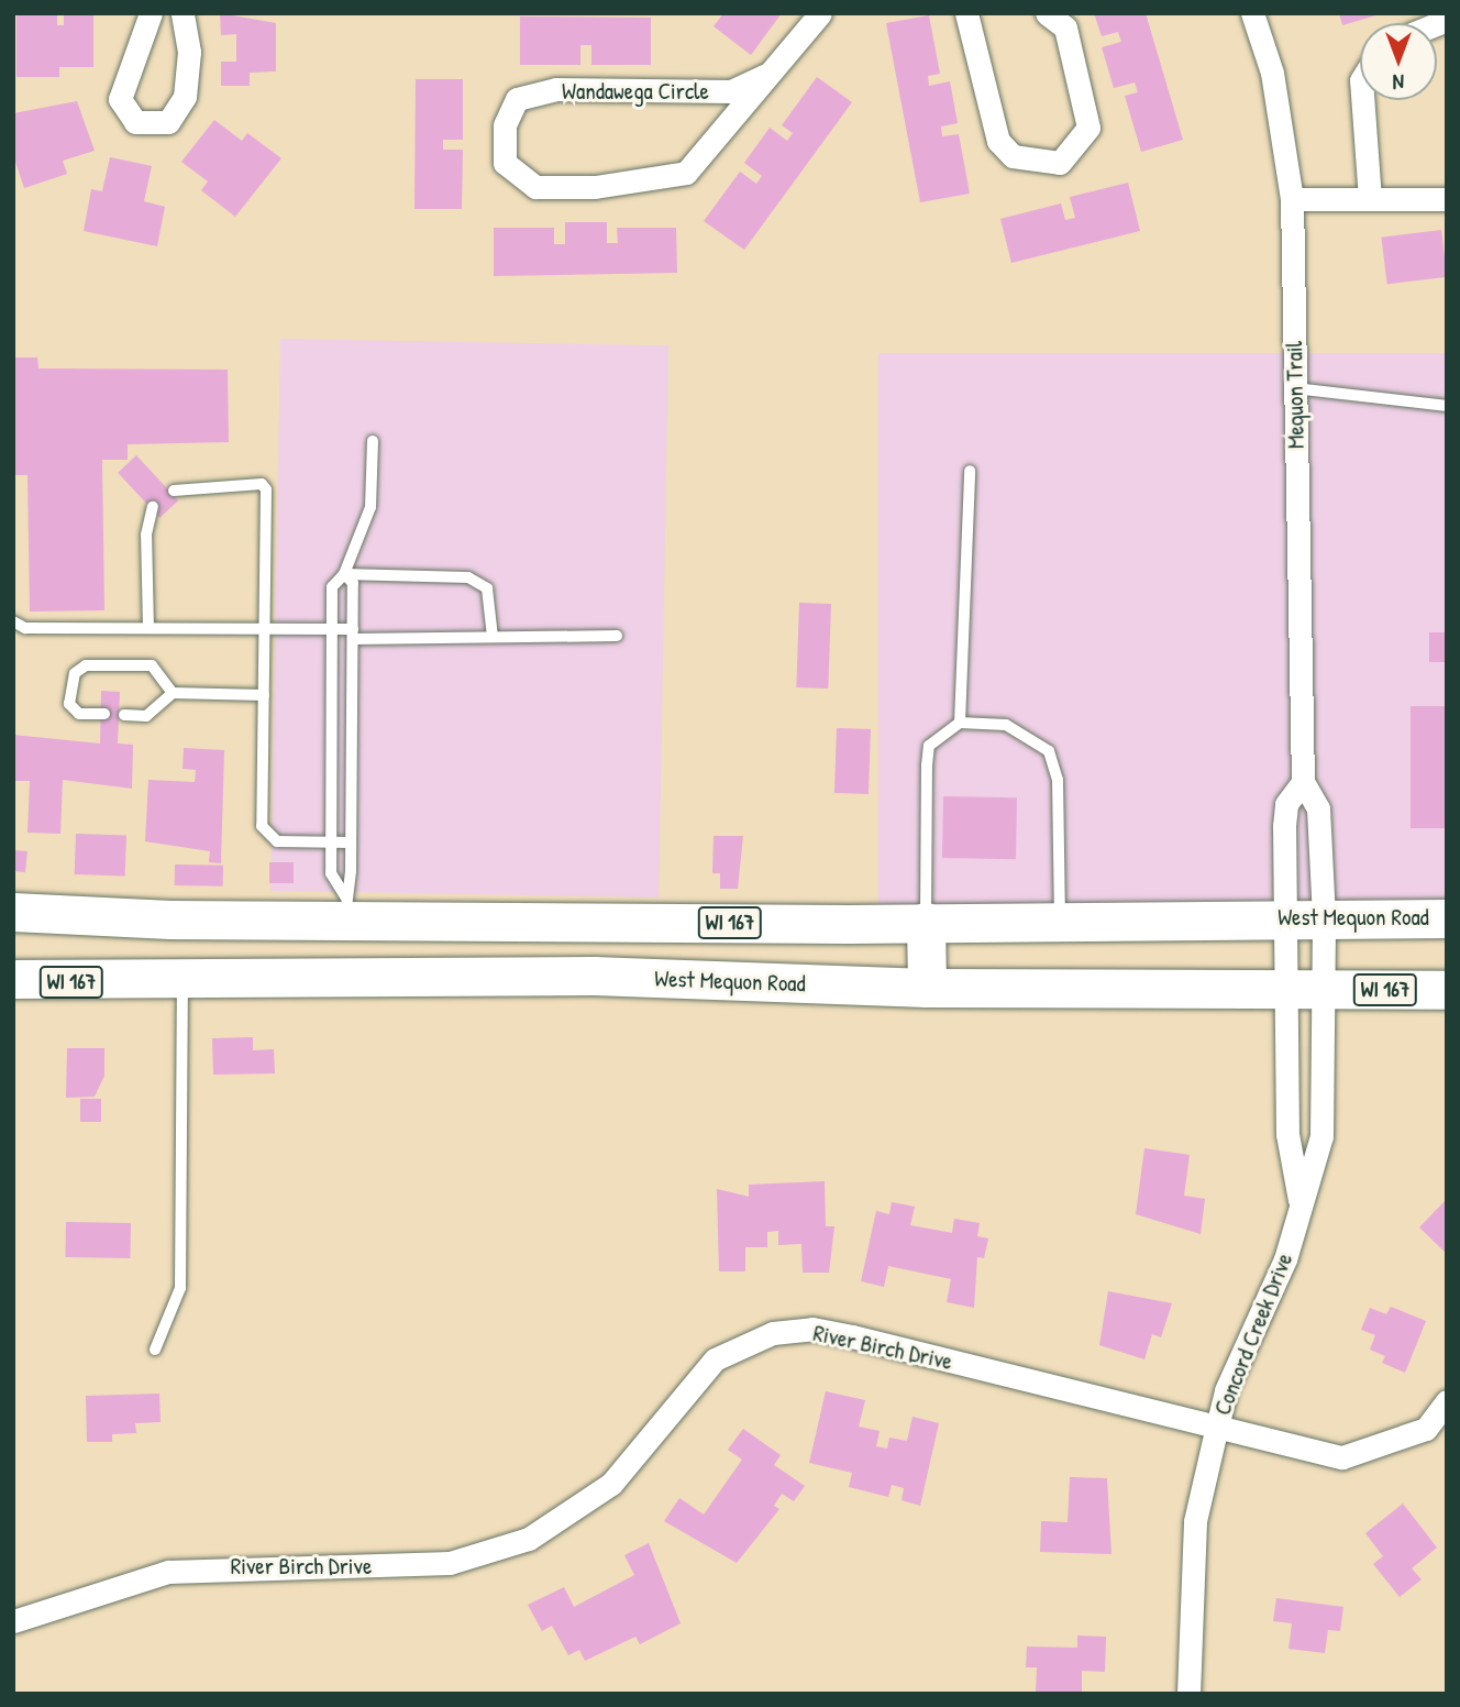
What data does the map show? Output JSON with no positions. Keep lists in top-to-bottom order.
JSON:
{
  "streets": {
    "main road": ["West Mequon Road", "WI 167"],
    "street": [
      "Wandawega Circle",
      "Mequon Trail",
      "Concord Creek Drive",
      "River Birch Drive"
    ]
  },
  "crossings": [
    ["Mequon Trail", "West Mequon Road"],
    ["Mequon Trail", "Concord Creek Drive"],
    ["West Mequon Road", "Concord Creek Drive"],
    ["Concord Creek Drive", "River Birch Drive"]
  ],
  "north": "bottom"
}
